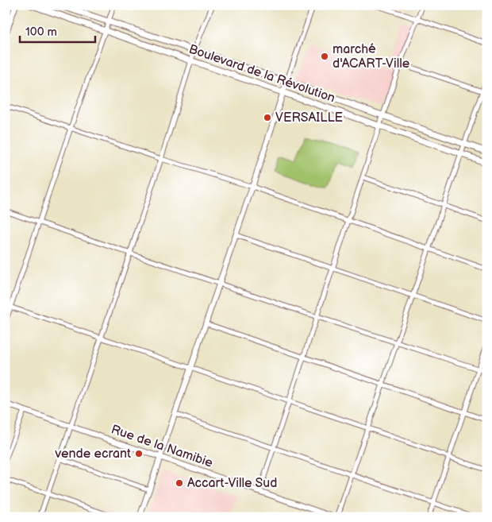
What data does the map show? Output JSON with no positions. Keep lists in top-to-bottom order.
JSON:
{
  "streets": {
    "main road": ["Boulevard de la Révolution"],
    "street": ["Rue de la Namibie"]
  },
  "places": [
    "marché d'ACART-Ville",
    "VERSAILLE",
    "vende ecrant",
    "Accart-Ville Sud"
  ],
  "scale_bar": "100 m"
}
